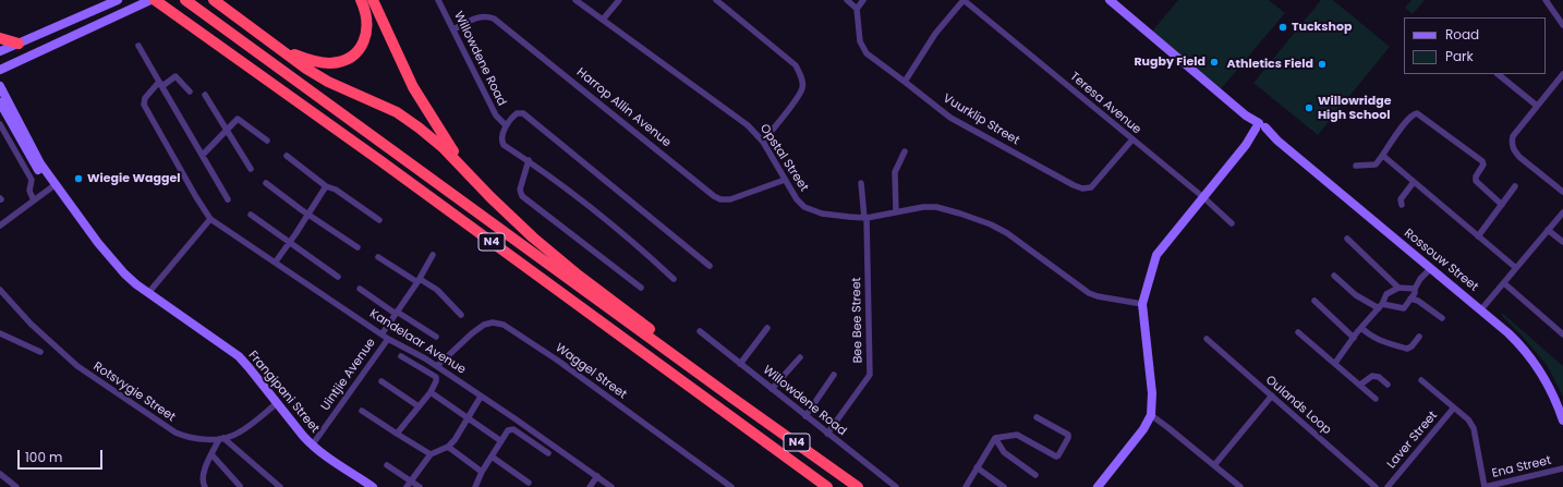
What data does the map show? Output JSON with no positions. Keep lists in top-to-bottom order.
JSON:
{
  "streets": {
    "highway": ["N4"],
    "street": [
      "Willowdene Road",
      "Teresa Avenue",
      "Harrop Allin Avenue",
      "Vuurklip Street",
      "Opstal Street",
      "Rossouw Street",
      "Bee Bee Street",
      "Kandelaar Avenue",
      "Waggel Street",
      "Uintjie Avenue",
      "Rotsvygie Street",
      "Frangipani Street",
      "Oulands Loop",
      "Laver Street",
      "Ena Street"
    ]
  },
  "crossings": [
    ["Willowdene Road", "Harrop Allin Avenue"],
    ["Willowdene Road", "Bee Bee Street"],
    ["Teresa Avenue", "Vuurklip Street"],
    ["Harrop Allin Avenue", "Opstal Street"],
    ["Opstal Street", "Bee Bee Street"],
    ["Kandelaar Avenue", "Waggel Street"],
    ["Kandelaar Avenue", "Uintjie Avenue"],
    ["Uintjie Avenue", "Frangipani Street"],
    ["Rotsvygie Street", "Frangipani Street"]
  ],
  "places": [
    "Tuckshop",
    "Rugby Field",
    "Athletics Field",
    "Willowridge High School",
    "Wiegie Waggel"
  ],
  "legend": ["Road", "Park"],
  "scale_bar": "100 m"
}
